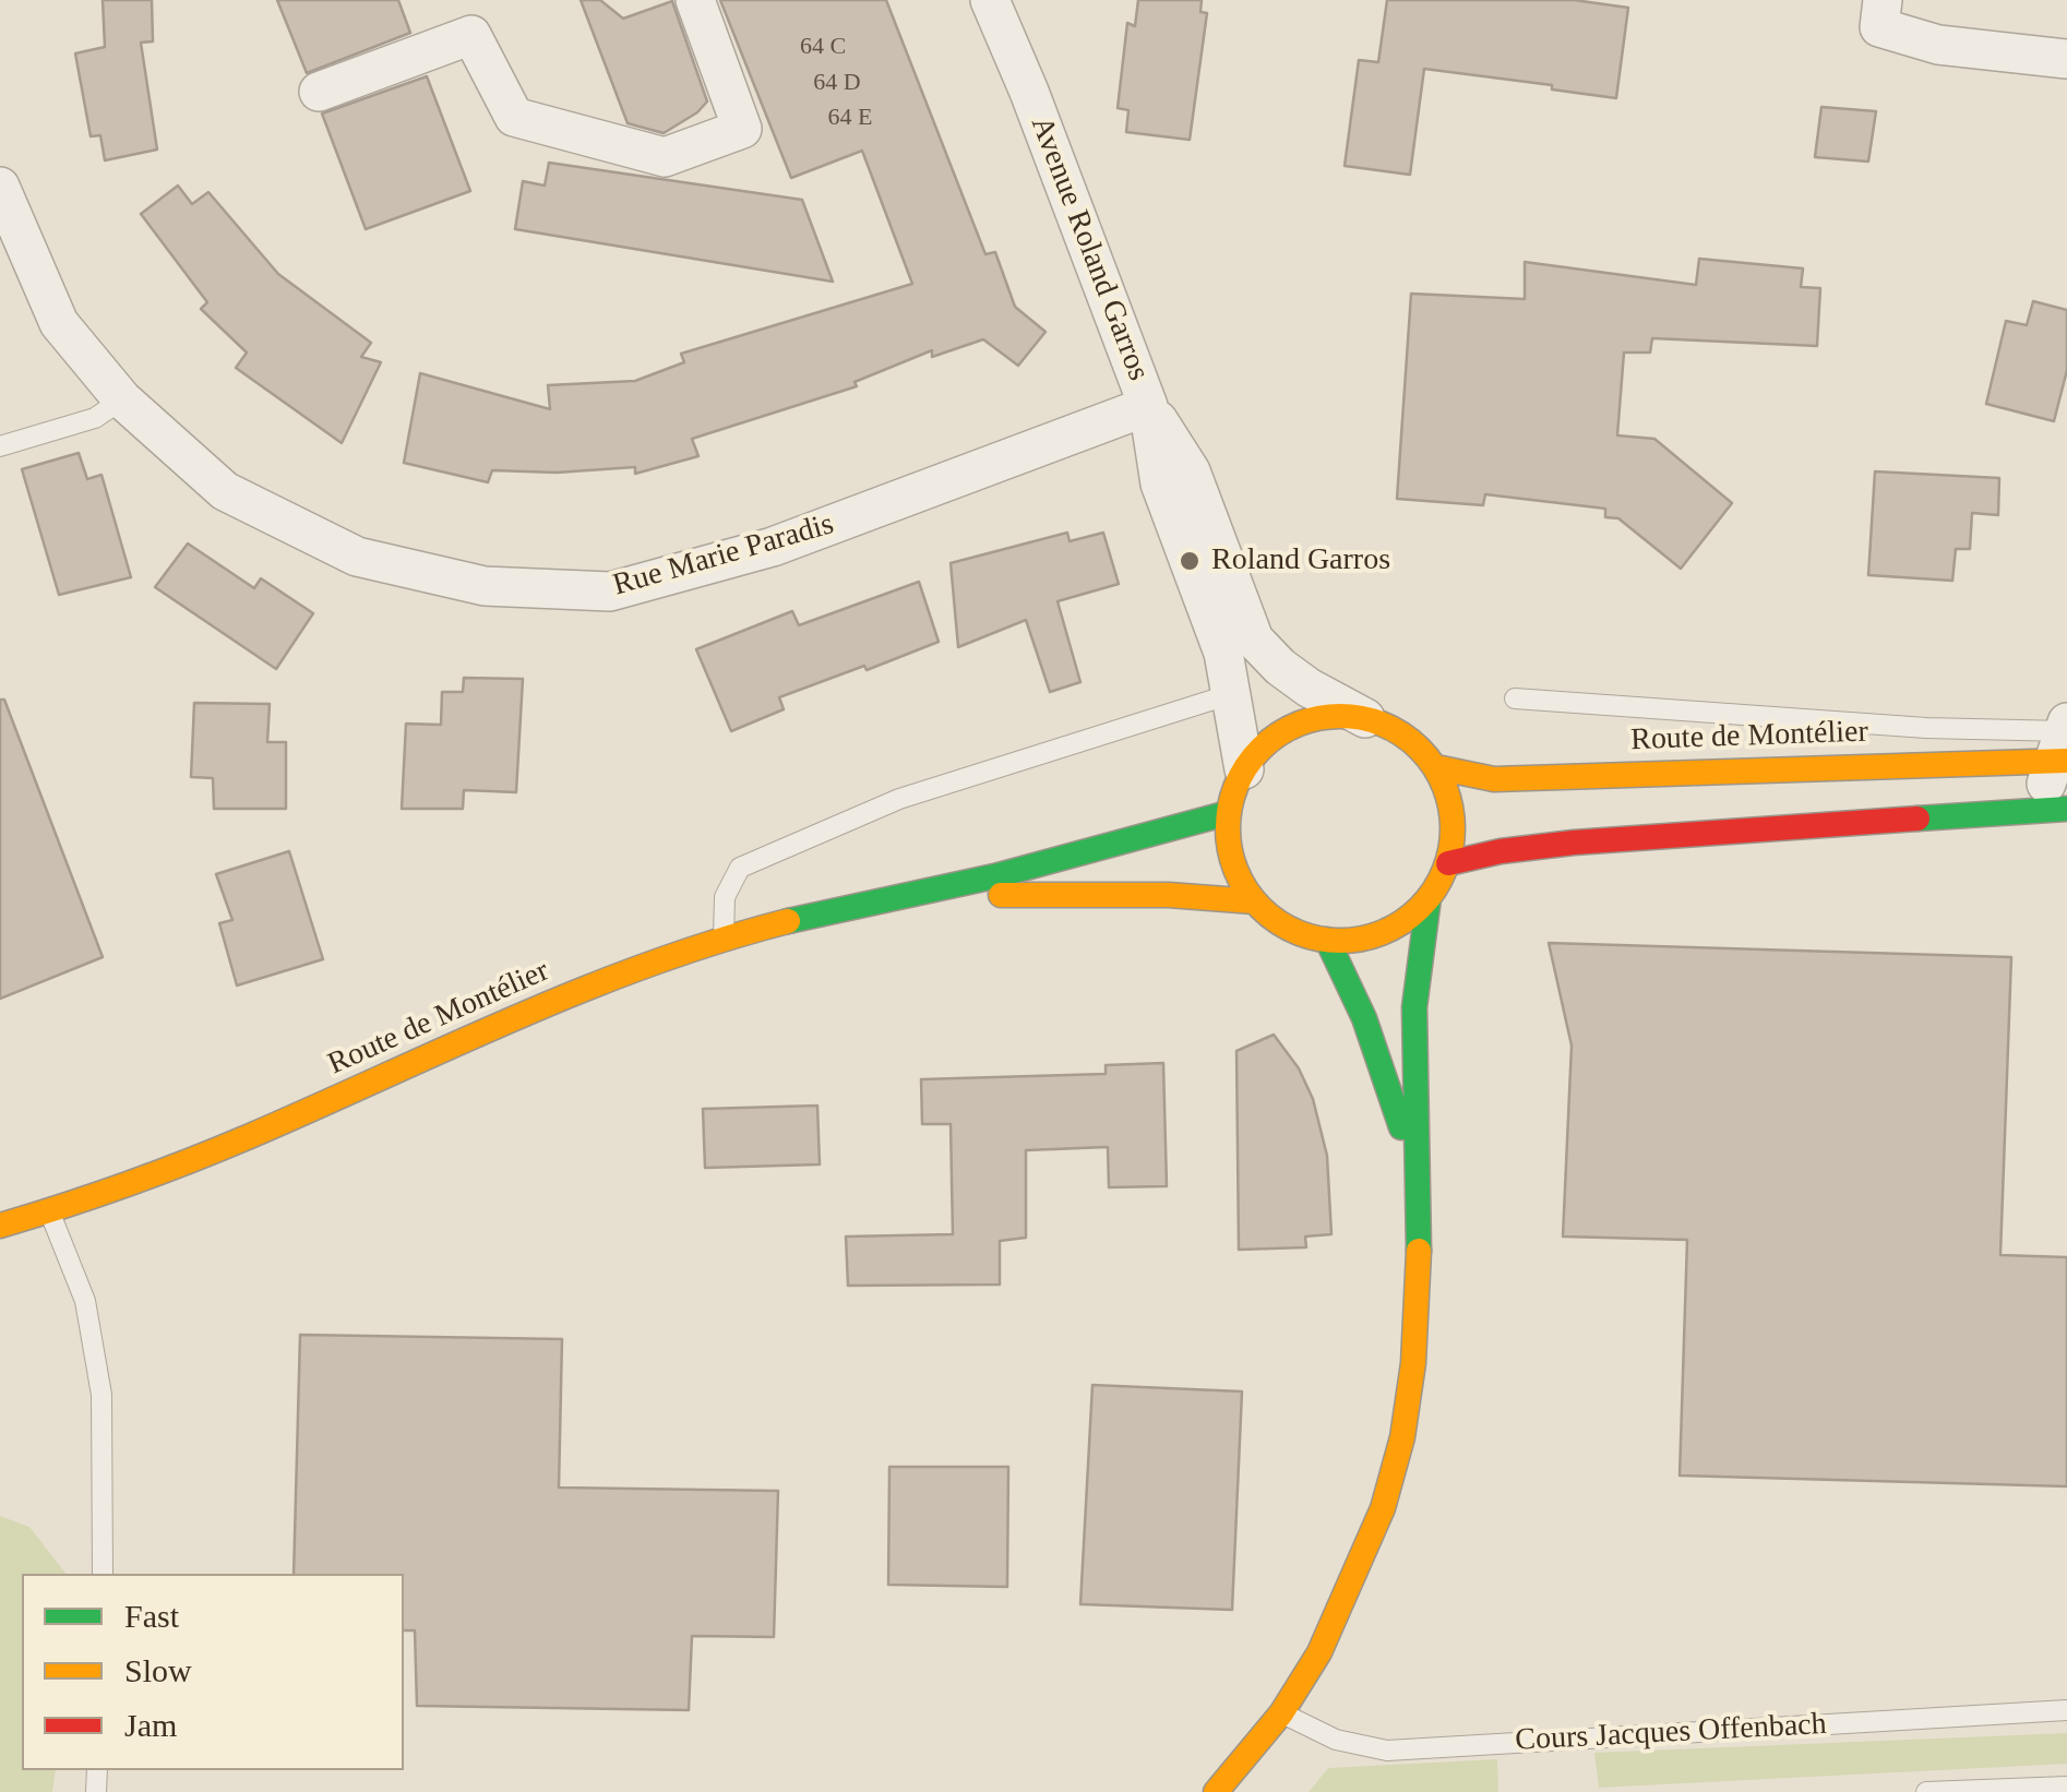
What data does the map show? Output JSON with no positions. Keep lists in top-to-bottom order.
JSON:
{
  "streets": {
    "main road": ["Route de Montélier"],
    "street": ["Avenue Roland Garros", "Rue Marie Paradis"],
    "lane": ["Cours Jacques Offenbach"]
  },
  "crossings": [
    ["Avenue Roland Garros", "Rue Marie Paradis"],
    ["Avenue Roland Garros", "Route de Montélier"]
  ],
  "places": ["Roland Garros"],
  "house_numbers": ["64 C", "64 D", "64 E"],
  "legend": ["Fast", "Slow", "Jam"]
}
